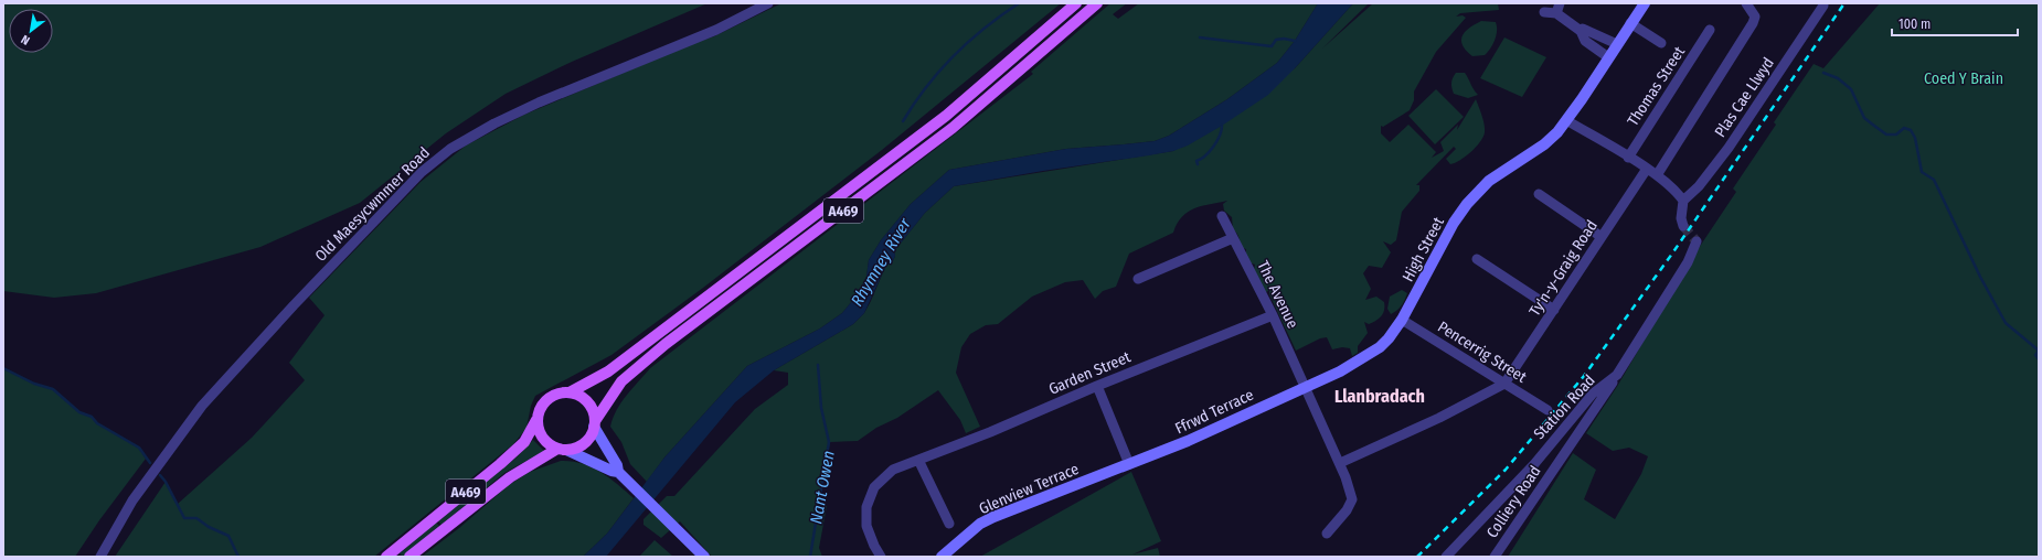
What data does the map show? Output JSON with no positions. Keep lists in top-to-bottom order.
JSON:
{
  "streets": {
    "main road": ["A469"],
    "street": [
      "Thomas Street",
      "Plas Cae Llwyd",
      "Old Maesycwmmer Road",
      "High Street",
      "Ty'n-y-Graig Road",
      "The Avenue",
      "Pencerrig Street",
      "Garden Street",
      "Station Road",
      "Ffrwd Terrace",
      "Glenview Terrace",
      "Colliery Road"
    ]
  },
  "crossings": [
    ["High Street", "The Avenue"],
    ["High Street", "Pencerrig Street"],
    ["High Street", "Ffrwd Terrace"],
    ["Ty'n-y-Graig Road", "Pencerrig Street"],
    ["The Avenue", "Garden Street"],
    ["The Avenue", "Ffrwd Terrace"],
    ["Station Road", "Colliery Road"],
    ["Ffrwd Terrace", "Glenview Terrace"]
  ],
  "districts": ["Llanbradach"],
  "water": ["Rhymney River", "Nant Owen"],
  "parks": ["Coed Y Brain"],
  "scale_bar": "100 m",
  "north": "bottom left"
}
